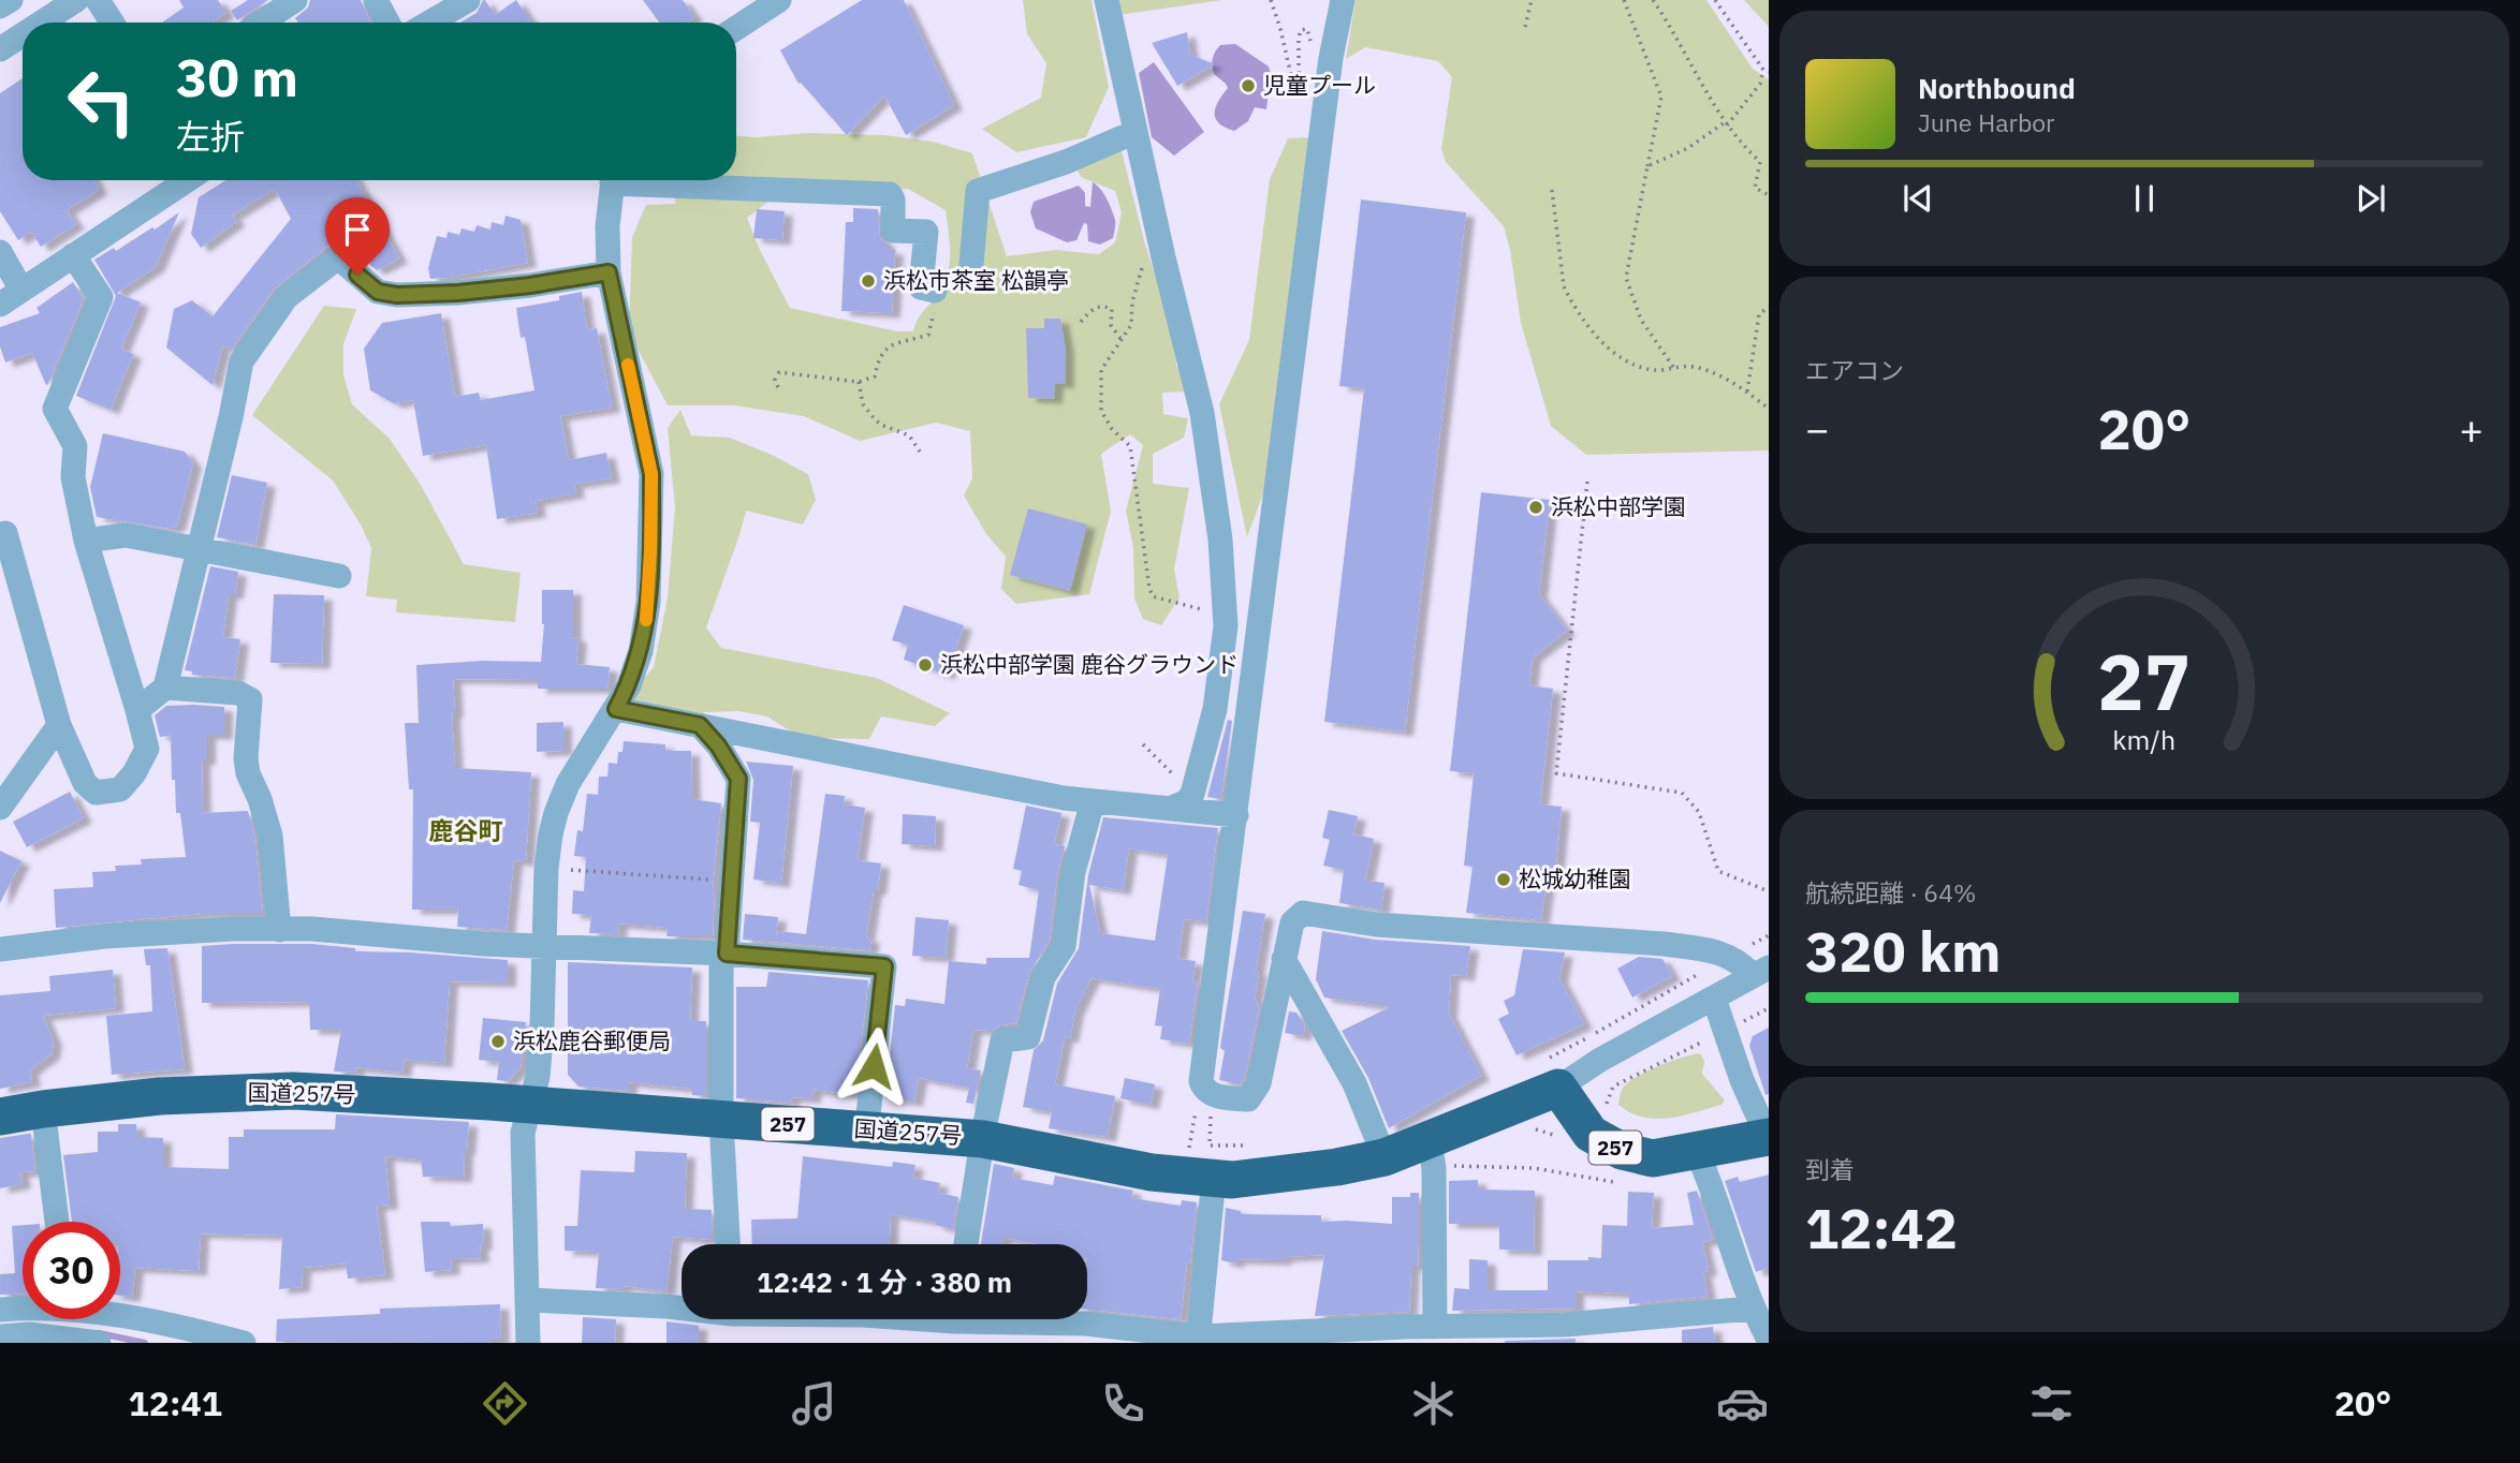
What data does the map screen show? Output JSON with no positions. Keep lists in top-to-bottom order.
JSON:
{
  "streets": {
    "highway": ["国道257号", "257"]
  },
  "crossings": [
    ["国道257号", "257"]
  ],
  "districts": ["鹿谷町"],
  "places": [
    "児童プール",
    "浜松市茶室 松韻亭",
    "浜松中部学園",
    "浜松中部学園 鹿谷グラウンド",
    "松城幼稚園",
    "浜松鹿谷郵便局"
  ],
  "page": {
    "turn": ["30 m", "左折"],
    "song": ["Northbound", "June Harbor"],
    "tile": [
      "エアコン",
      ["航続距離 · 64%", "320 km"],
      ["到着", "12:42"]
    ],
    "heat": ["−", "20°", "+"],
    "limit": "30",
    "trip": "12:42 · 1 分 · 380 m",
    "tabs": ["12:41", "20°"],
    "gauge": ["27", "km/h"]
  }
}
